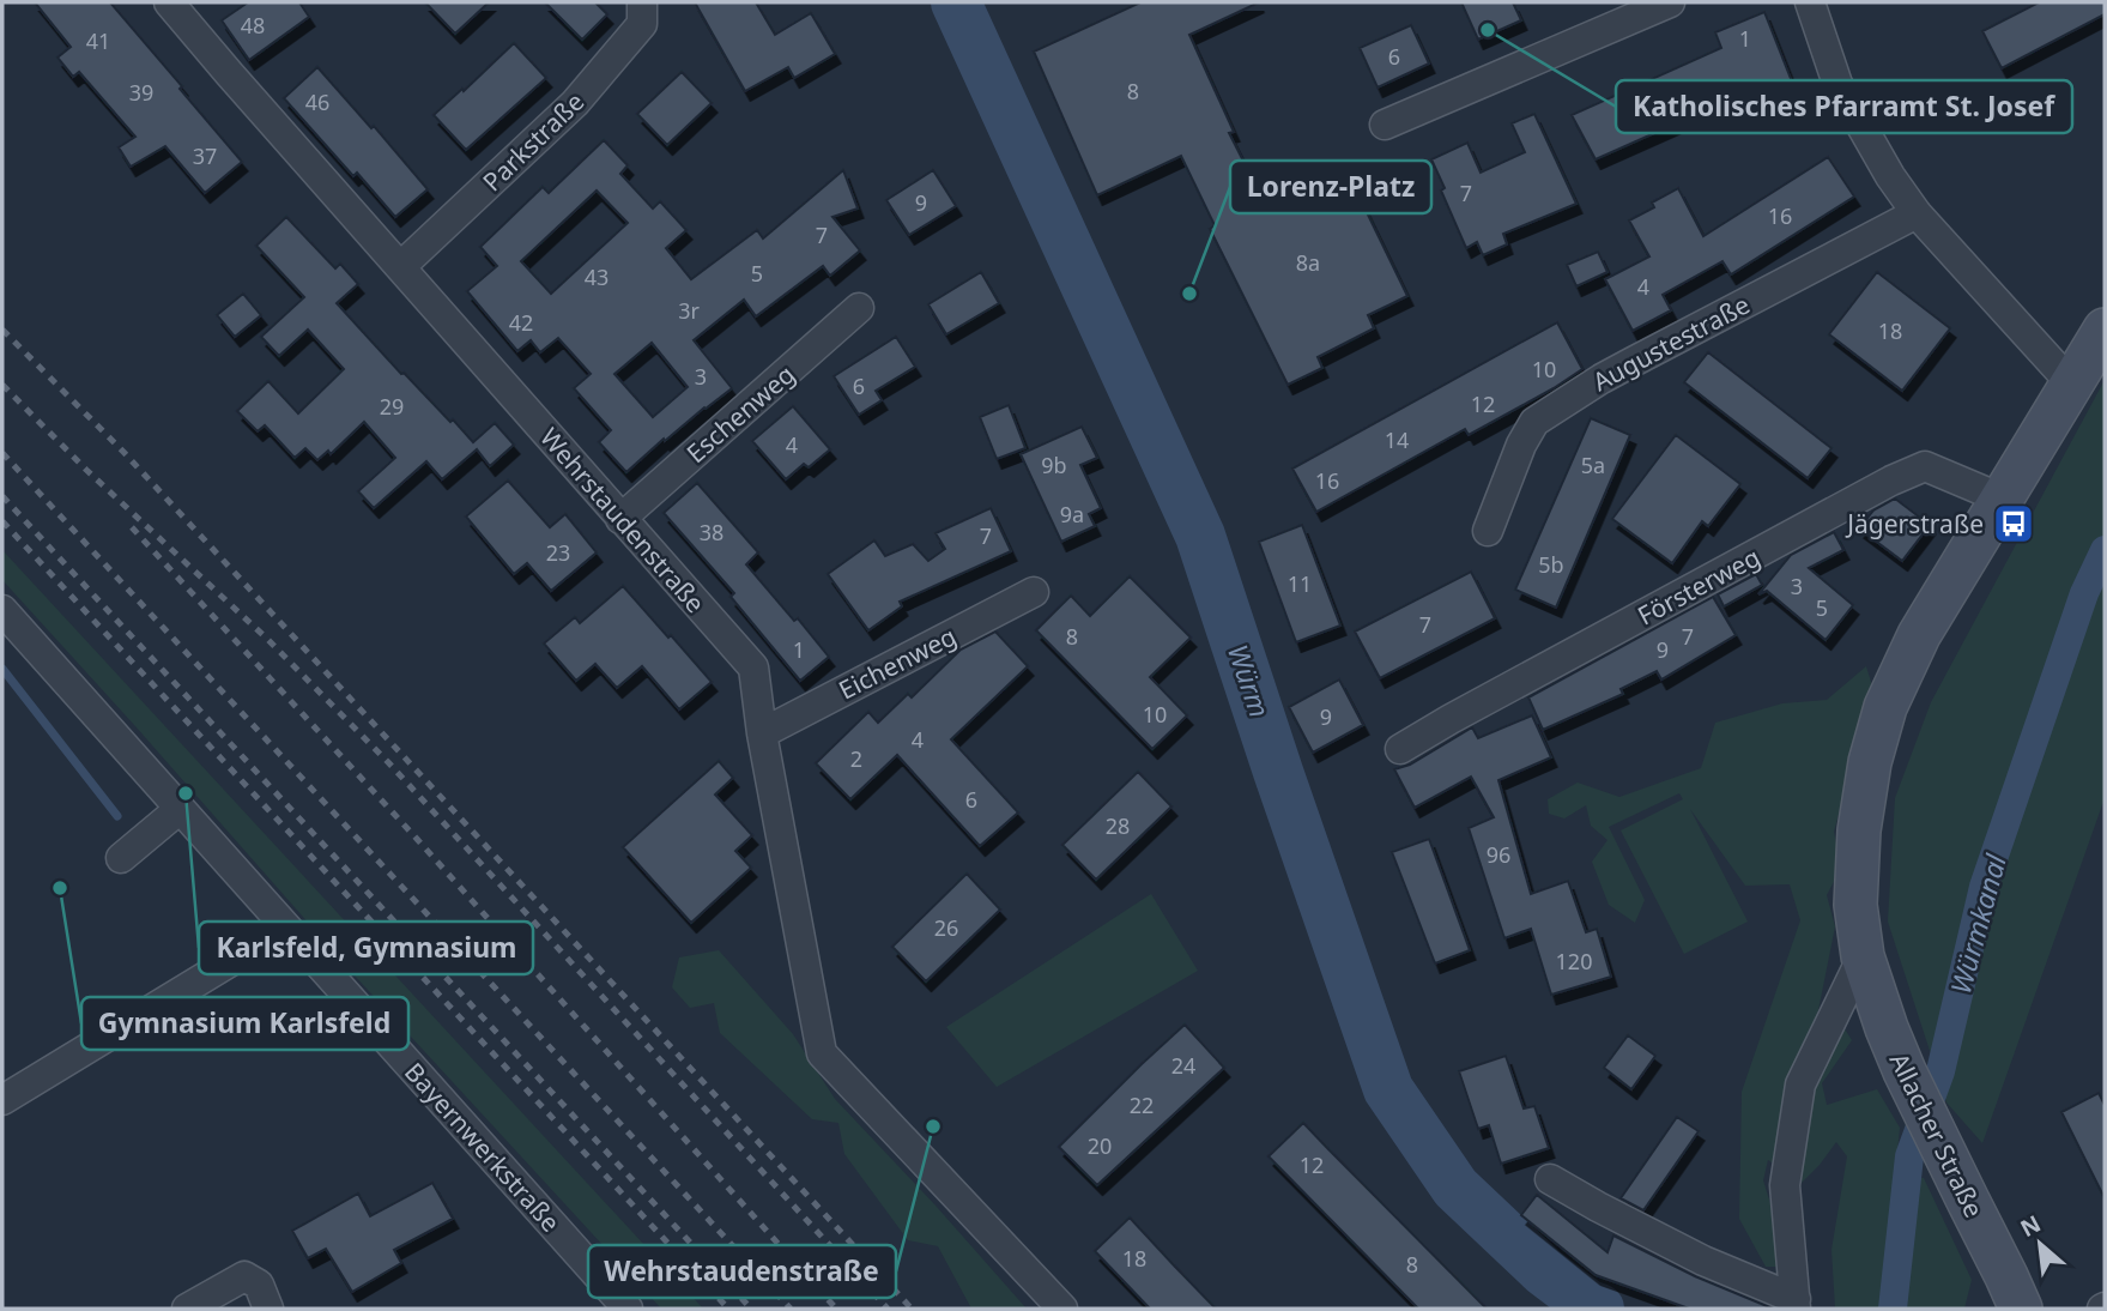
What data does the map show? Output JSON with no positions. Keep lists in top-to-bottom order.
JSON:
{
  "streets": {
    "street": [
      "Parkstraße",
      "Augustestraße",
      "Eschenweg",
      "Wehrstaudenstraße",
      "Försterweg",
      "Eichenweg",
      "Allacher Straße",
      "Bayernwerkstraße"
    ]
  },
  "crossings": [
    ["Parkstraße", "Wehrstaudenstraße"],
    ["Eschenweg", "Wehrstaudenstraße"],
    ["Wehrstaudenstraße", "Eichenweg"],
    ["Försterweg", "Allacher Straße"]
  ],
  "water": ["Würm", "Würmkanal"],
  "places": {
    "other": [
      "Katholisches Pfarramt St. Josef",
      "Lorenz-Platz",
      "Karlsfeld, Gymnasium",
      "Gymnasium Karlsfeld",
      "Wehrstaudenstraße"
    ],
    "bus stop": ["Jägerstraße"]
  },
  "house_numbers": [
    "48",
    "1",
    "41",
    "6",
    "8",
    "39",
    "46",
    "37",
    "7",
    "9",
    "16",
    "7",
    "8a",
    "5",
    "43",
    "4",
    "3r",
    "42",
    "18",
    "10",
    "3",
    "6",
    "12",
    "29",
    "14",
    "4",
    "9b",
    "5a",
    "16",
    "9a",
    "38",
    "7",
    "23",
    "5b",
    "11",
    "3",
    "5",
    "7",
    "8",
    "7",
    "1",
    "9",
    "10",
    "9",
    "4",
    "2",
    "6",
    "28",
    "96",
    "26",
    "120",
    "24",
    "22",
    "20",
    "12",
    "18",
    "8"
  ],
  "north": "top left"
}
